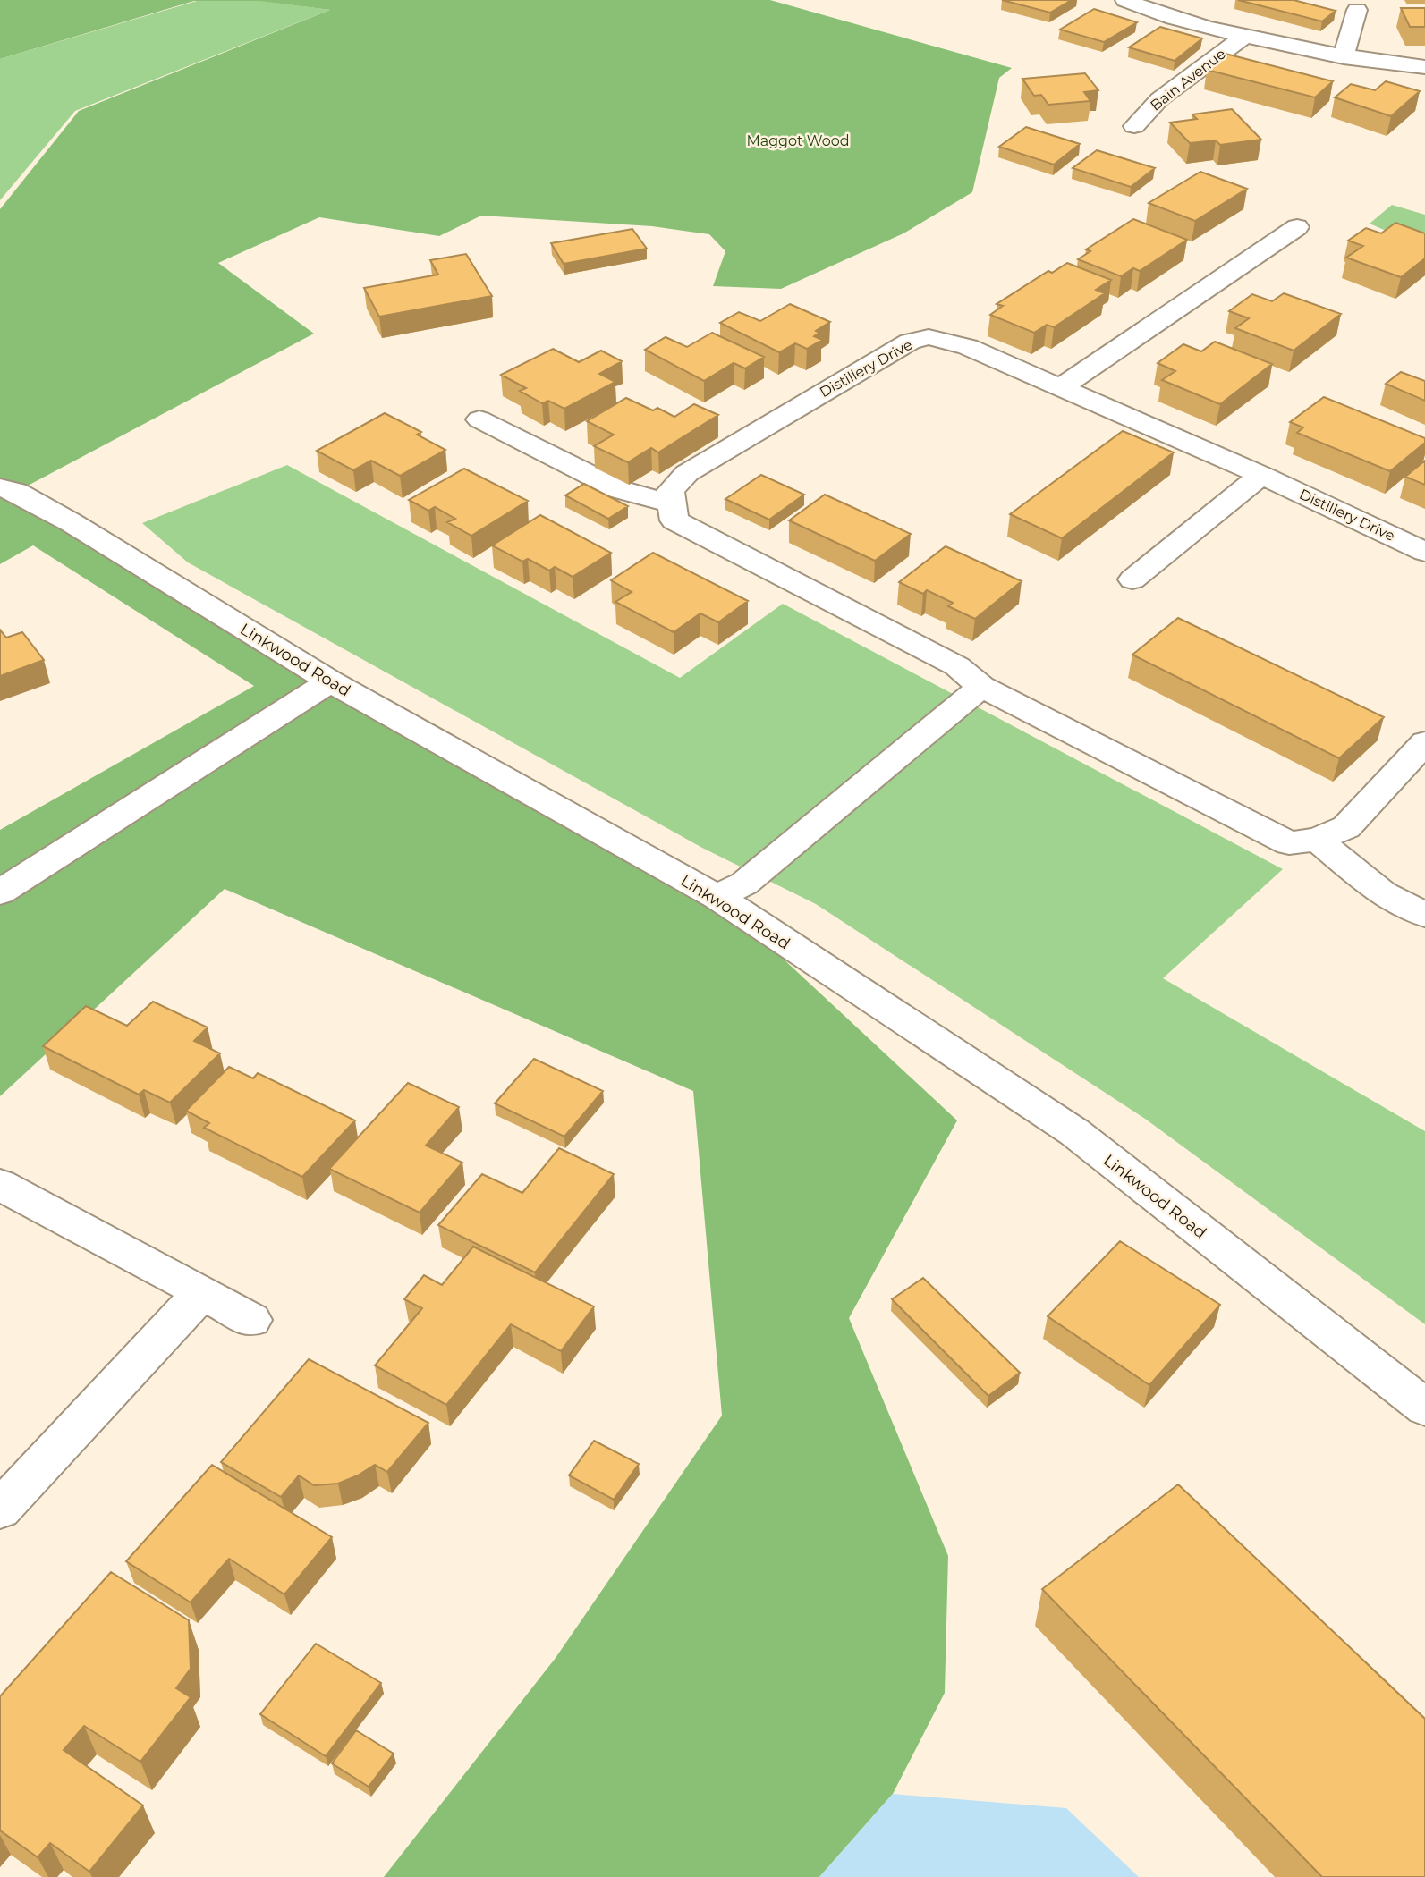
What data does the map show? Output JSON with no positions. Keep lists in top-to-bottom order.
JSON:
{
  "streets": {
    "street": ["Bain Avenue", "Distillery Drive", "Linkwood Road"]
  },
  "parks": ["Maggot Wood"]
}
